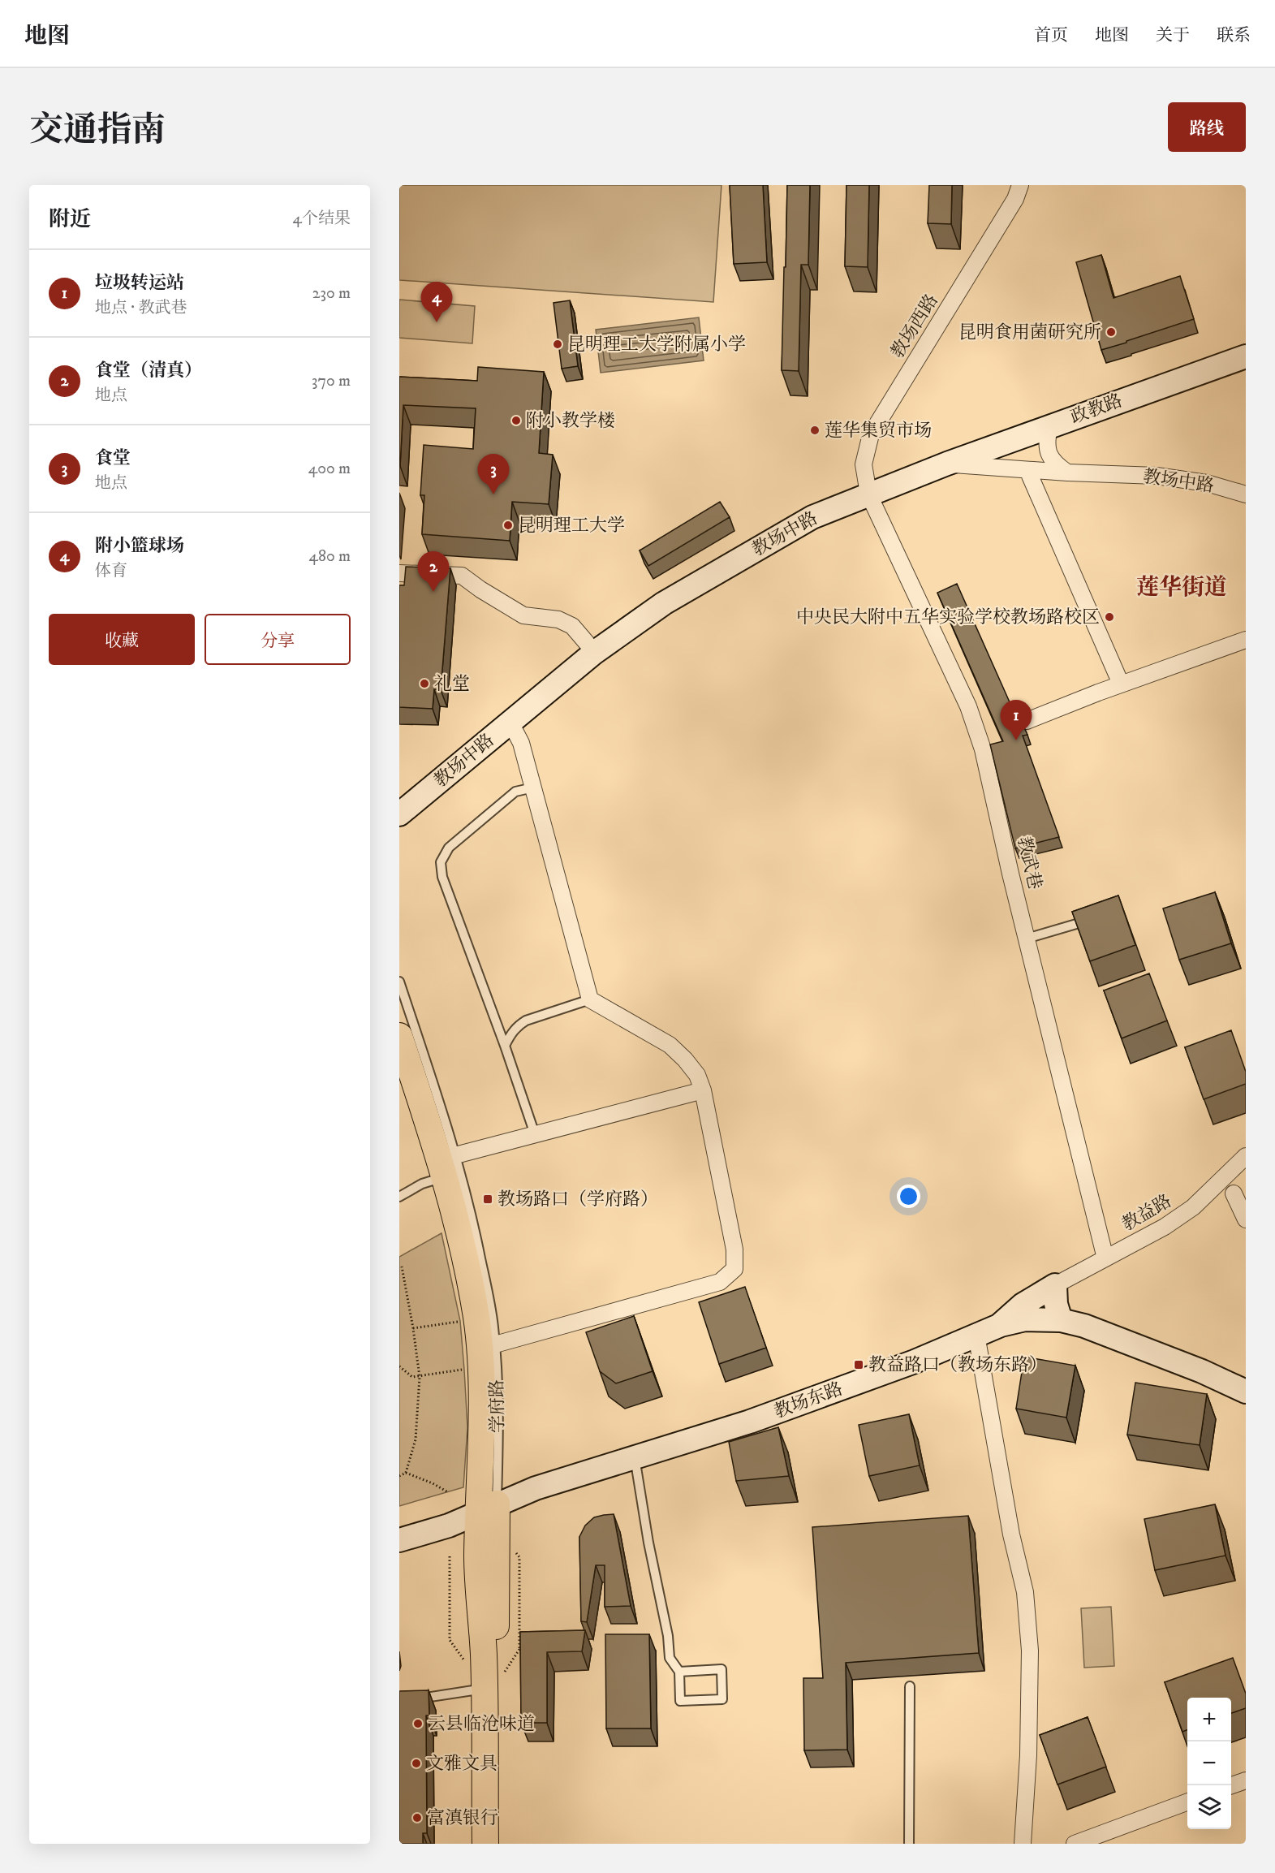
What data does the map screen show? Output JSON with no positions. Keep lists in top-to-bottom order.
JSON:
{
  "streets": {
    "main road": [
      "政教路",
      "教场中路",
      "教场东路",
      "学府路"
    ],
    "street": ["教场西路", "教武巷", "教益路"]
  },
  "crossings": [
    ["教场西路", "教场中路"],
    ["教场西路", "教武巷"],
    ["政教路", "教场中路"],
    ["教场中路", "教武巷"],
    ["教武巷", "教益路"],
    ["教场东路", "学府路"]
  ],
  "districts": ["莲华街道"],
  "places": {
    "other": [
      "昆明食用菌研究所",
      "昆明理工大学附属小学",
      "附小教学楼",
      "莲华集贸市场",
      "昆明理工大学",
      "中央民大附中五华实验学校教场路校区",
      "礼堂",
      "云县临沧味道",
      "文雅文具",
      "富滇银行"
    ],
    "transit": ["教场路口（学府路）", "教益路口（教场东路）"]
  },
  "page": {
    "header": "地图",
    "nav": [
      "首页",
      "地图",
      "关于",
      "联系"
    ],
    "title": "交通指南",
    "buttons": [
      "路线",
      ["收藏", "分享"]
    ],
    "heading": ["附近", "4个结果"],
    "list": [
      {
        "mark": "1",
        "name": "垃圾转运站",
        "note": "地点 · 教武巷",
        "value": "230 m"
      },
      {
        "mark": "2",
        "name": "食堂（清真）",
        "note": "地点",
        "value": "370 m"
      },
      {
        "mark": "3",
        "name": "食堂",
        "note": "地点",
        "value": "400 m"
      },
      {
        "mark": "4",
        "name": "附小篮球场",
        "note": "体育",
        "value": "480 m"
      }
    ],
    "pins": [
      "4",
      "3",
      "2",
      "1"
    ],
    "map_buttons": ["+", "−"]
  }
}
